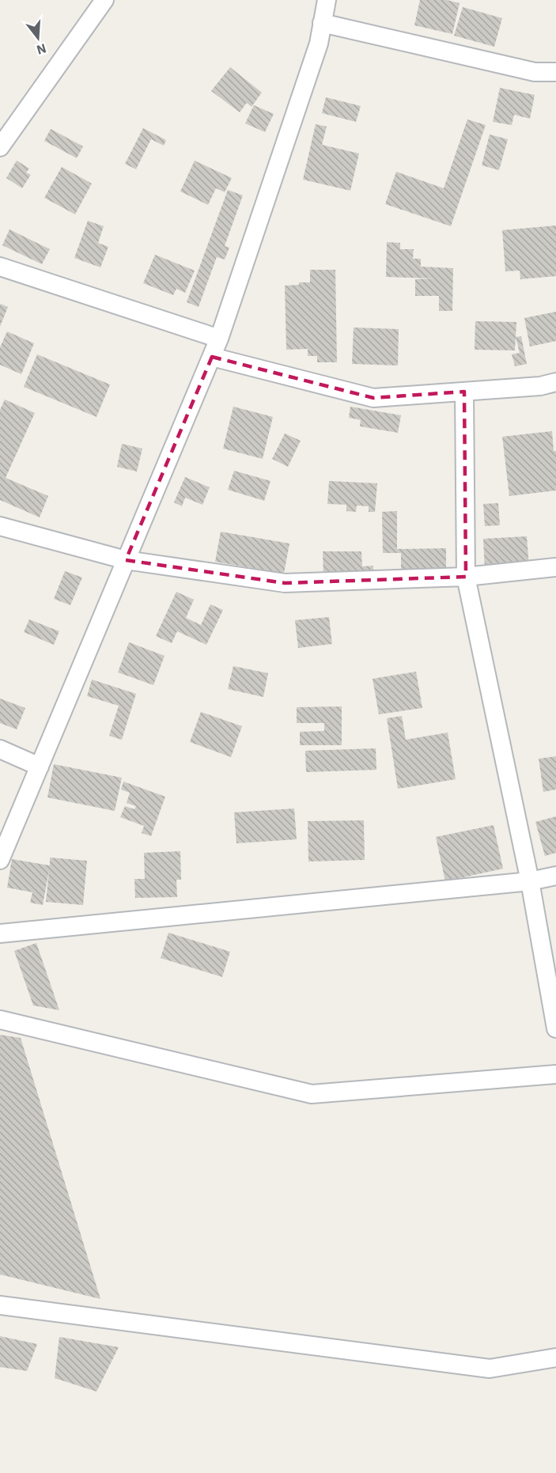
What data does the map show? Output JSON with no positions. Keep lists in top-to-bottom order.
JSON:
{
  "north": "bottom"
}
